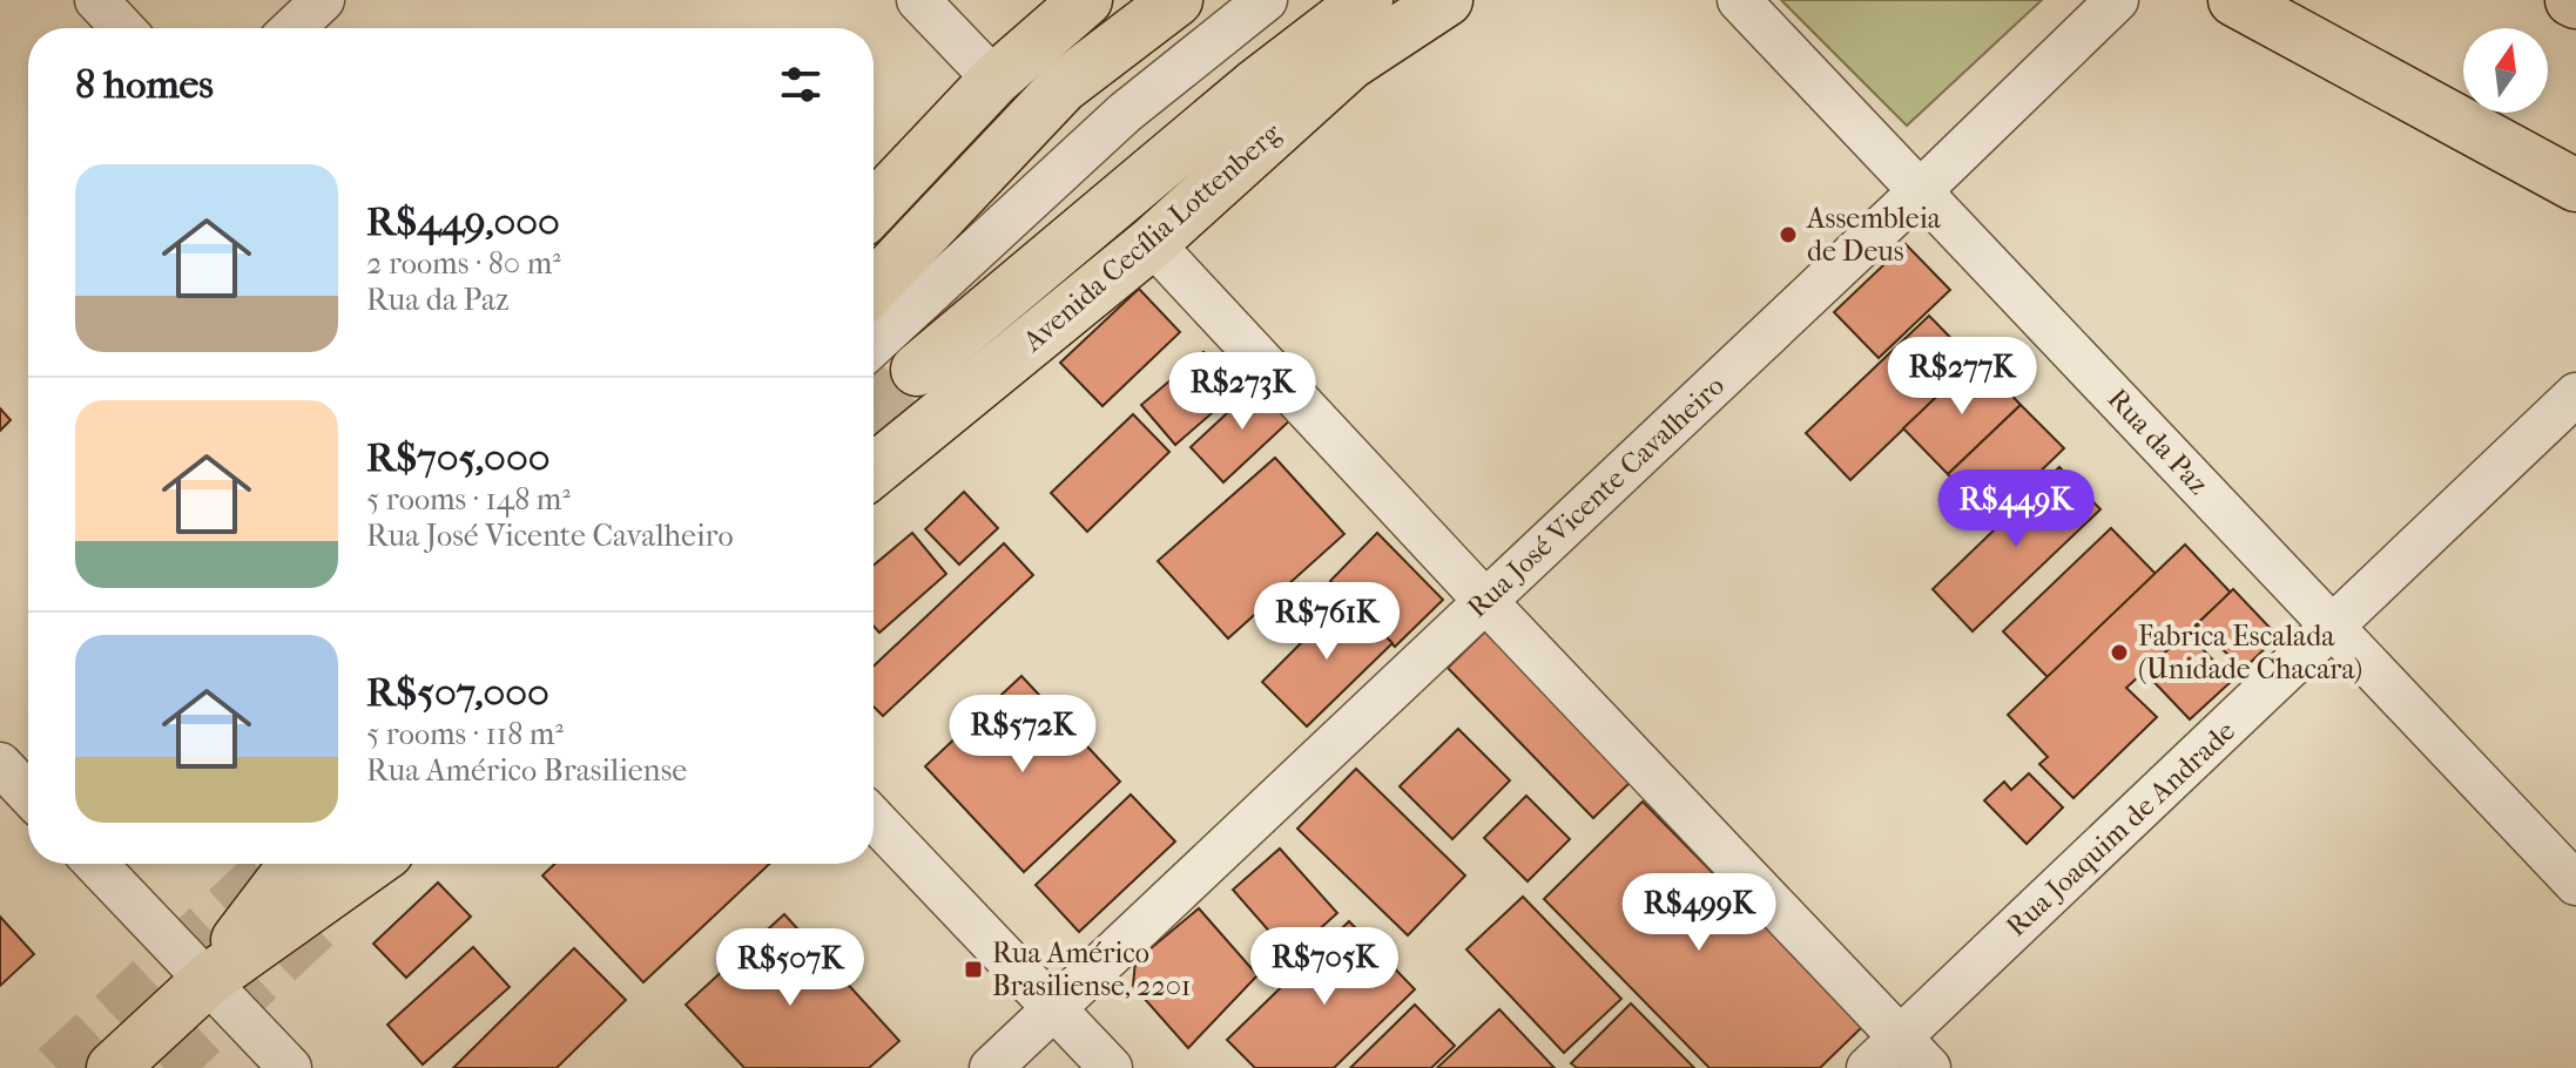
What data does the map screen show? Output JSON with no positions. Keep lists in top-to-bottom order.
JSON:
{
  "streets": {
    "main road": ["Avenida Cecília Lottenberg"],
    "street": ["Rua da Paz", "Rua José Vicente Cavalheiro", "Rua Joaquim de Andrade"]
  },
  "crossings": [
    ["Rua da Paz", "Rua José Vicente Cavalheiro"],
    ["Rua da Paz", "Rua Joaquim de Andrade"]
  ],
  "places": {
    "other": ["Assembleia de Deus", "Fabrica Escalada (Unidade Chacara)"],
    "transit": ["Rua Américo Brasiliense, 2201"]
  },
  "north": "top",
  "page": {
    "heading": "8 homes",
    "list": [
      {
        "name": "R$449,000",
        "note": "2 rooms · 80 m² · Rua da Paz"
      },
      {
        "name": "R$705,000",
        "note": "5 rooms · 148 m² · Rua José Vicente Cavalheiro"
      },
      {
        "name": "R$507,000",
        "note": "5 rooms · 118 m² · Rua Américo Brasiliense"
      }
    ],
    "price": [
      "R$277K",
      "R$273K",
      "R$449K",
      "R$761K",
      "R$572K",
      "R$499K",
      "R$705K",
      "R$507K"
    ]
  }
}
